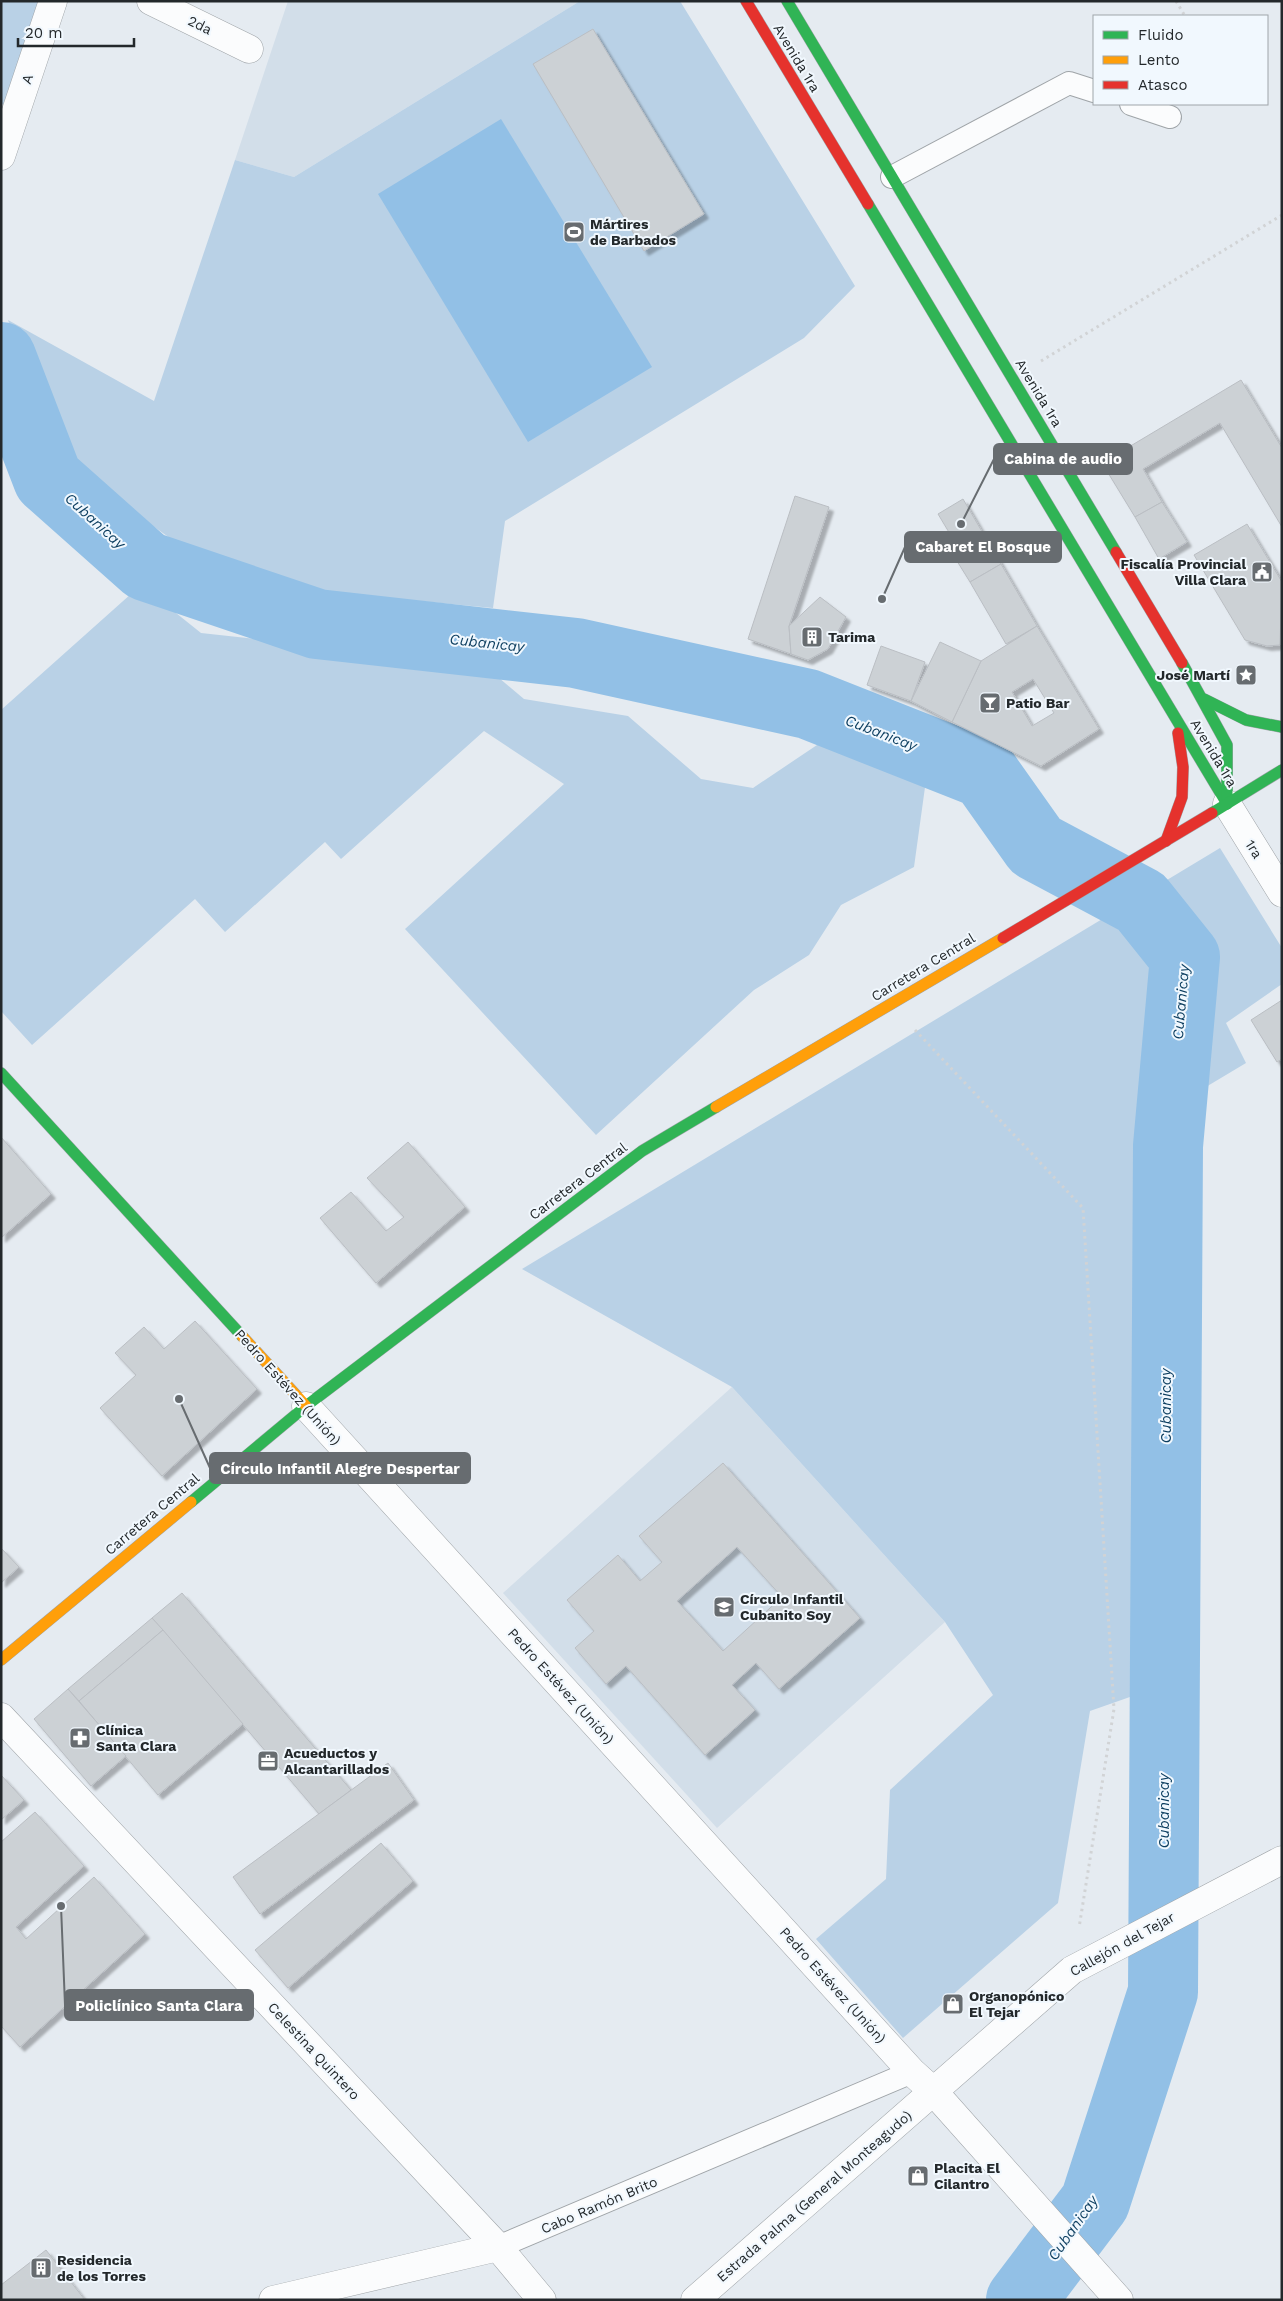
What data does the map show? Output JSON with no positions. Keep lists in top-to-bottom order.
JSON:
{
  "streets": {
    "main road": ["Avenida 1ra", "Carretera Central", "Pedro Estévez (Unión)"],
    "street": [
      "2da",
      "A",
      "1ra",
      "Callejón del Tejar",
      "Celestina Quintero",
      "Estrada Palma (General Monteagudo)",
      "Cabo Ramón Brito"
    ]
  },
  "crossings": [
    ["Avenida 1ra", "1ra"],
    ["Avenida 1ra", "Carretera Central"],
    ["1ra", "Carretera Central"],
    ["Carretera Central", "Pedro Estévez (Unión)"],
    ["Pedro Estévez (Unión)", "Callejón del Tejar"],
    ["Pedro Estévez (Unión)", "Estrada Palma (General Monteagudo)"],
    ["Pedro Estévez (Unión)", "Cabo Ramón Brito"],
    ["Callejón del Tejar", "Estrada Palma (General Monteagudo)"],
    ["Celestina Quintero", "Cabo Ramón Brito"]
  ],
  "water": ["Cubanicay"],
  "places": {
    "sports": ["Mártires de Barbados"],
    "other": [
      "Cabina de audio",
      "Cabaret El Bosque",
      "Círculo Infantil Alegre Despertar",
      "Policlínico Santa Clara"
    ],
    "public building": ["Fiscalía Provincial Villa Clara"],
    "building": ["Tarima", "Residencia de los Torres"],
    "place": ["José Martí"],
    "bar": ["Patio Bar"],
    "school or university": ["Círculo Infantil Cubanito Soy"],
    "pharmacy": ["Clínica Santa Clara"],
    "office": ["Acueductos y Alcantarillados"],
    "shop": ["Organopónico El Tejar", "Placita El Cilantro"]
  },
  "legend": ["Fluido", "Lento", "Atasco"],
  "scale_bar": "20 m"
}
